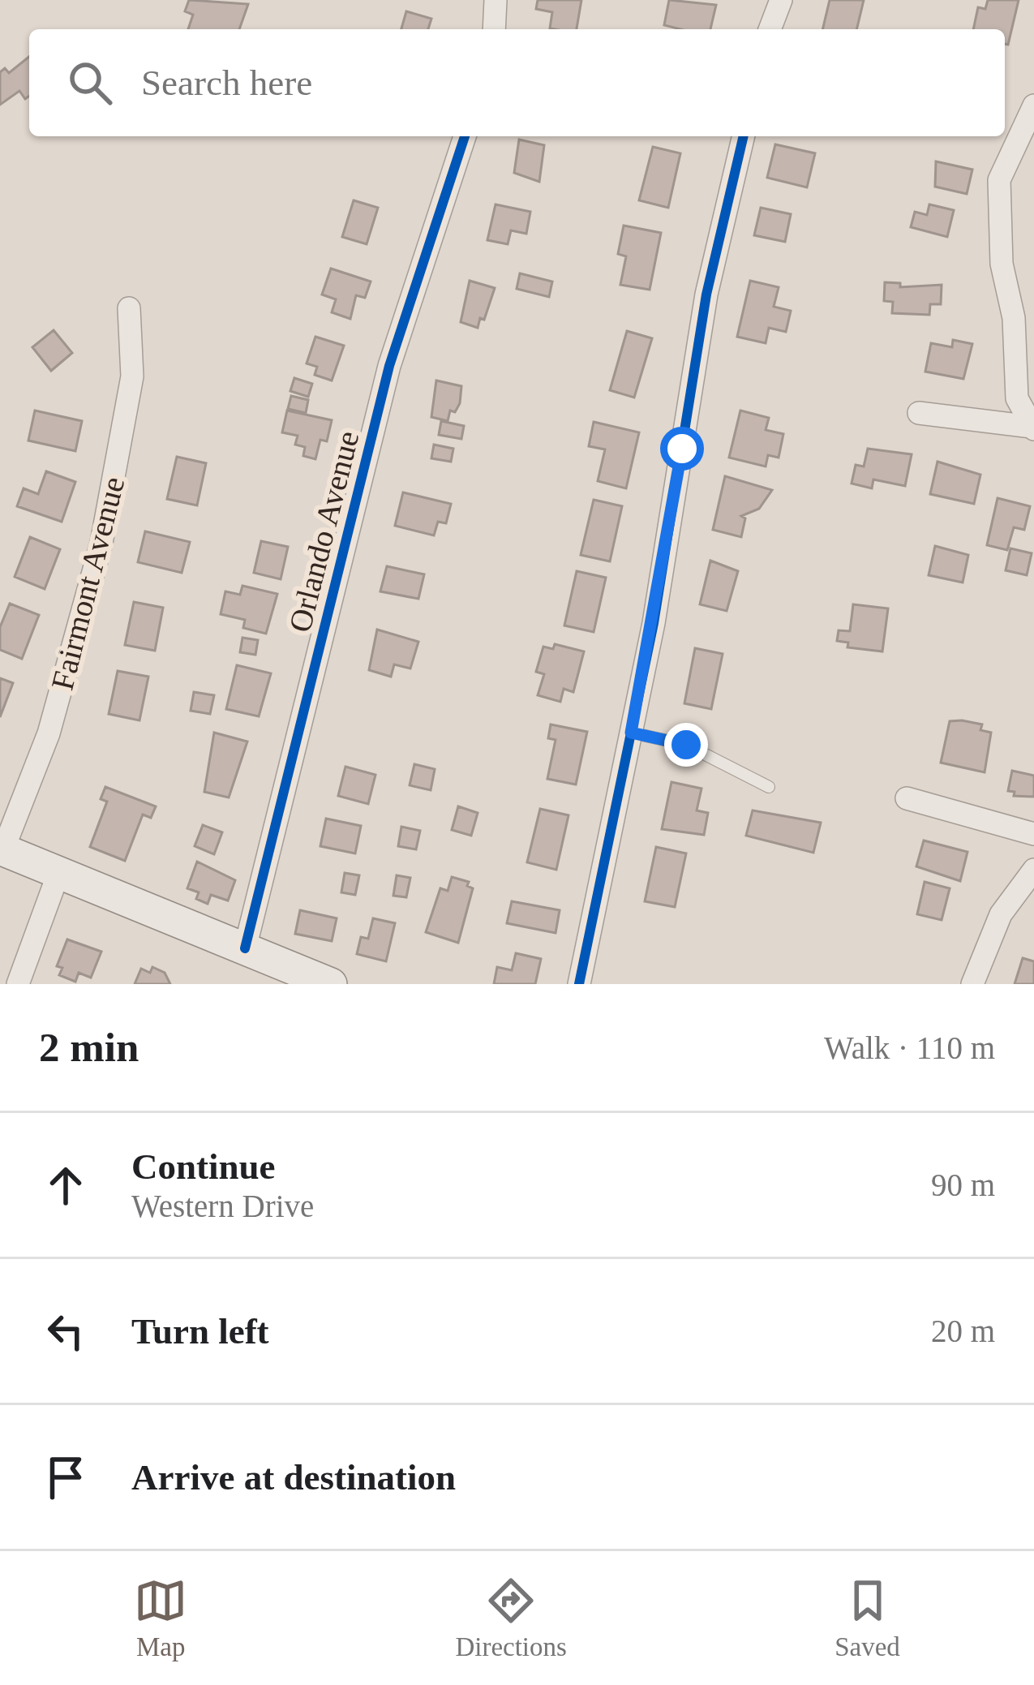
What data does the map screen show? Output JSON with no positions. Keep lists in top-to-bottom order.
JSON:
{
  "streets": {
    "street": ["Orlando Avenue", "Fairmont Avenue"]
  },
  "page": {
    "search": "Search here",
    "heading": ["2 min", "Walk · 110 m"],
    "list": [
      ["Continue", "Western Drive", "90 m"],
      ["Turn left", "20 m"],
      "Arrive at destination"
    ],
    "nav": ["Map", "Directions", "Saved"]
  }
}
